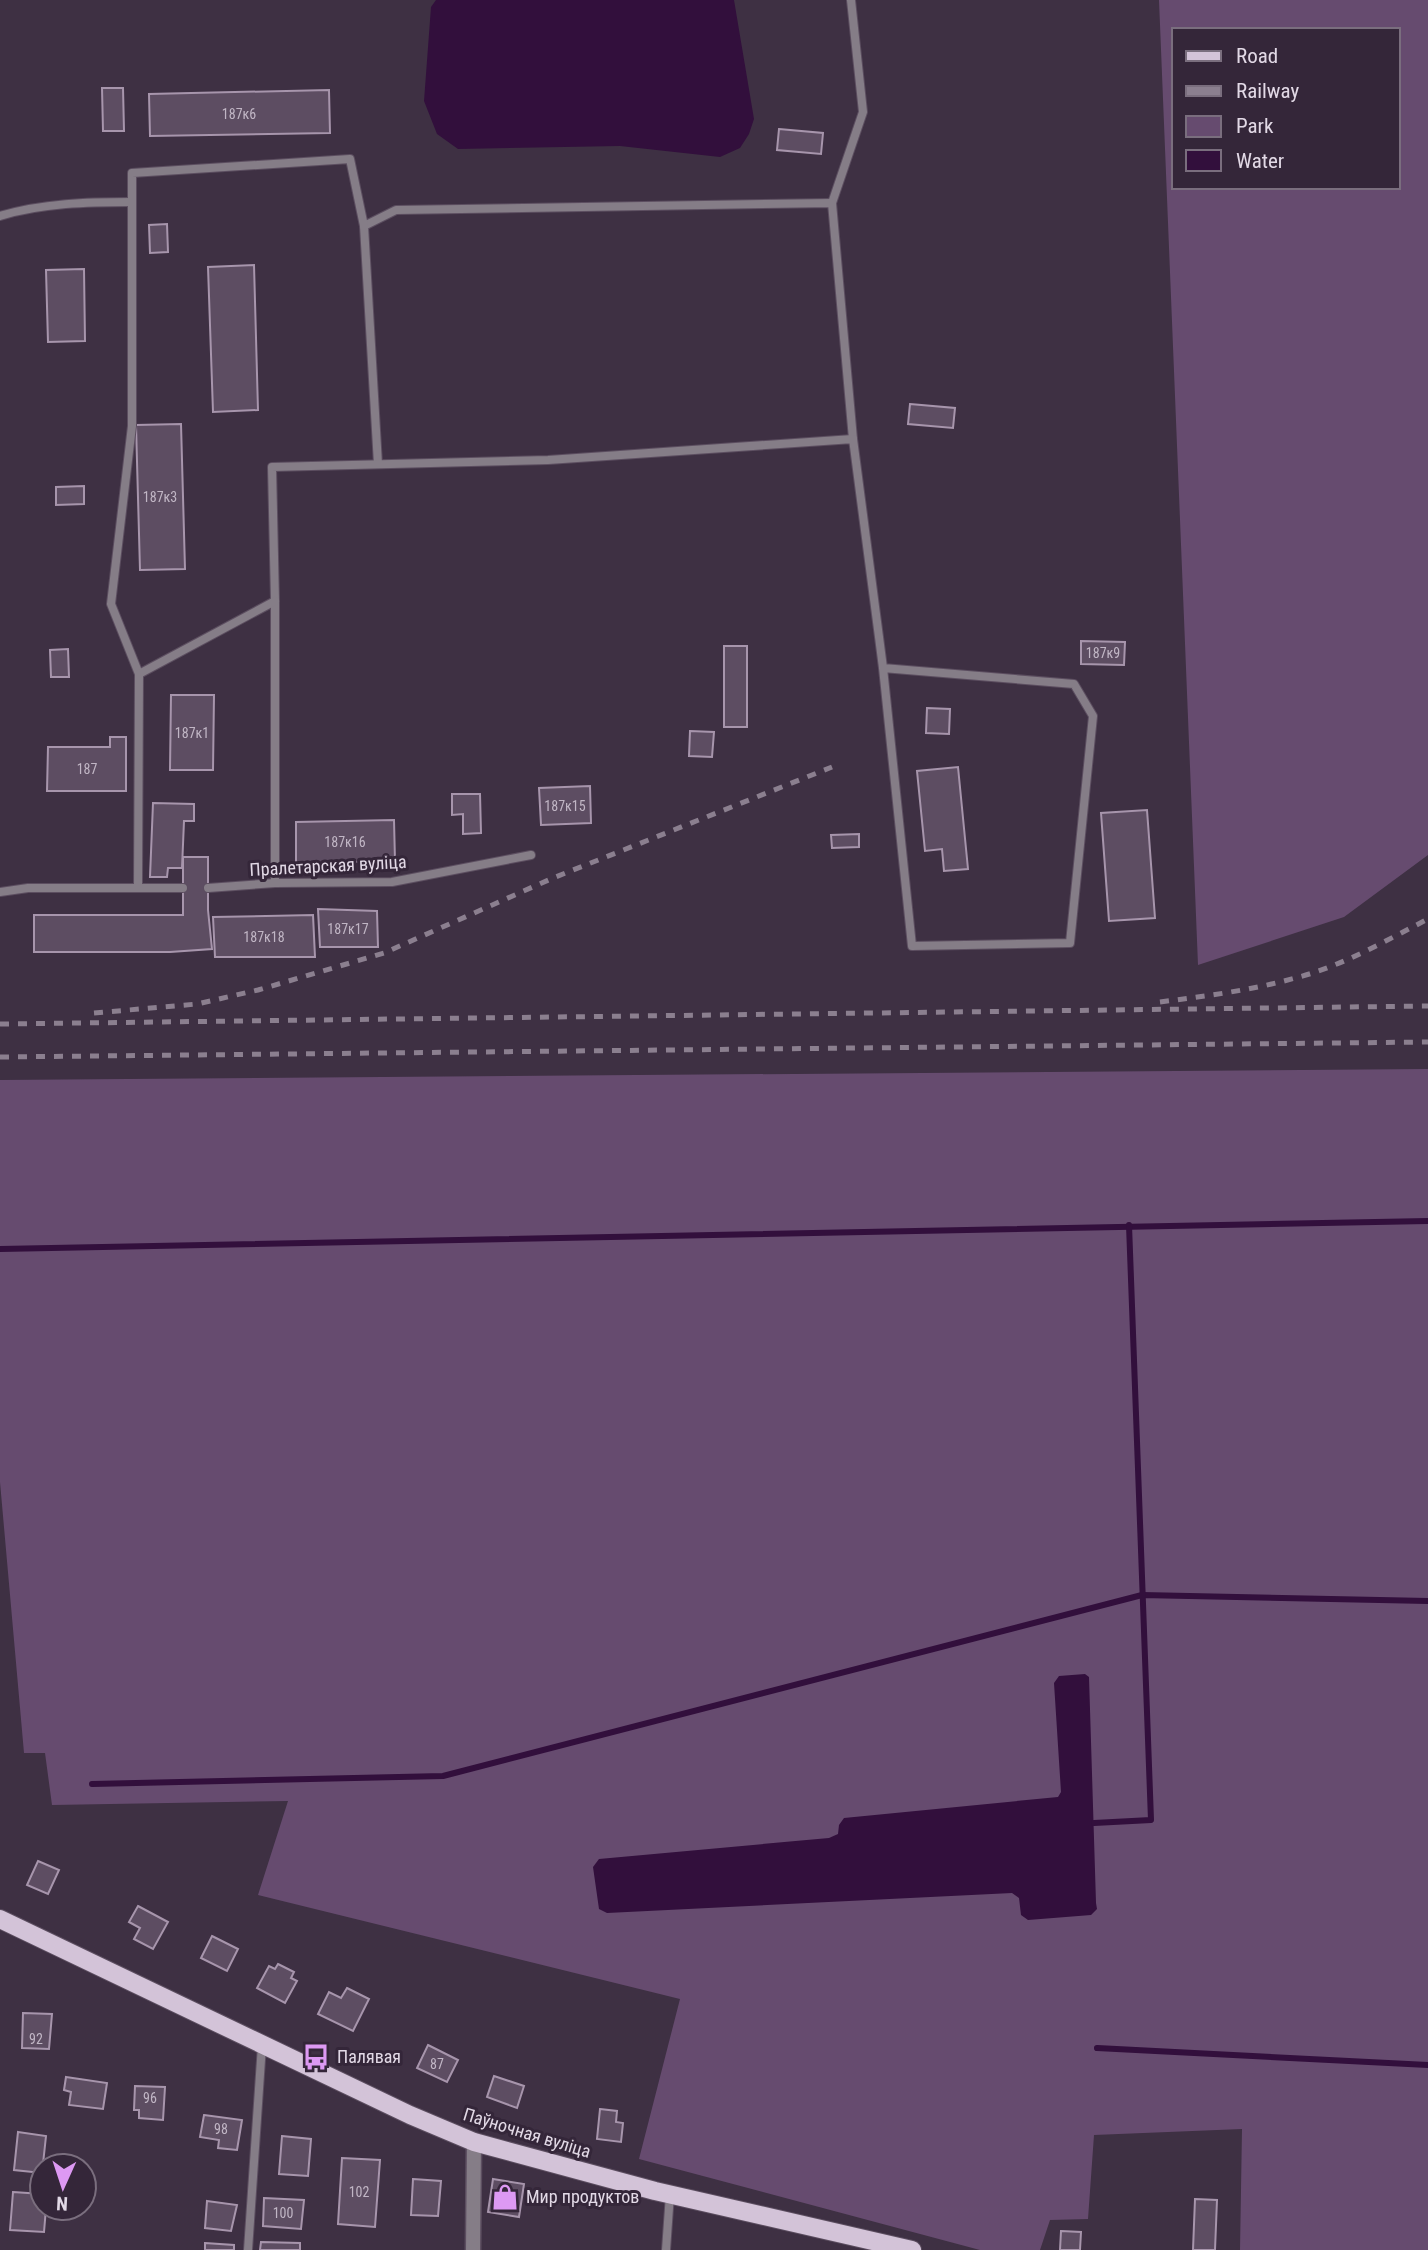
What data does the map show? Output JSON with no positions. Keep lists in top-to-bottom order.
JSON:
{
  "streets": {
    "main road": ["Паўночная вуліца"],
    "lane": ["Пралетарская вуліца"]
  },
  "places": {
    "bus stop": ["Палявая"],
    "shop": ["Мир продуктов"]
  },
  "house_numbers": [
    "187к6",
    "187к3",
    "187к9",
    "187к1",
    "187",
    "187к15",
    "187к16",
    "187к17",
    "187к18",
    "92",
    "87",
    "96",
    "98",
    "102",
    "100"
  ],
  "legend": [
    "Road",
    "Railway",
    "Park",
    "Water"
  ],
  "north": "bottom"
}
